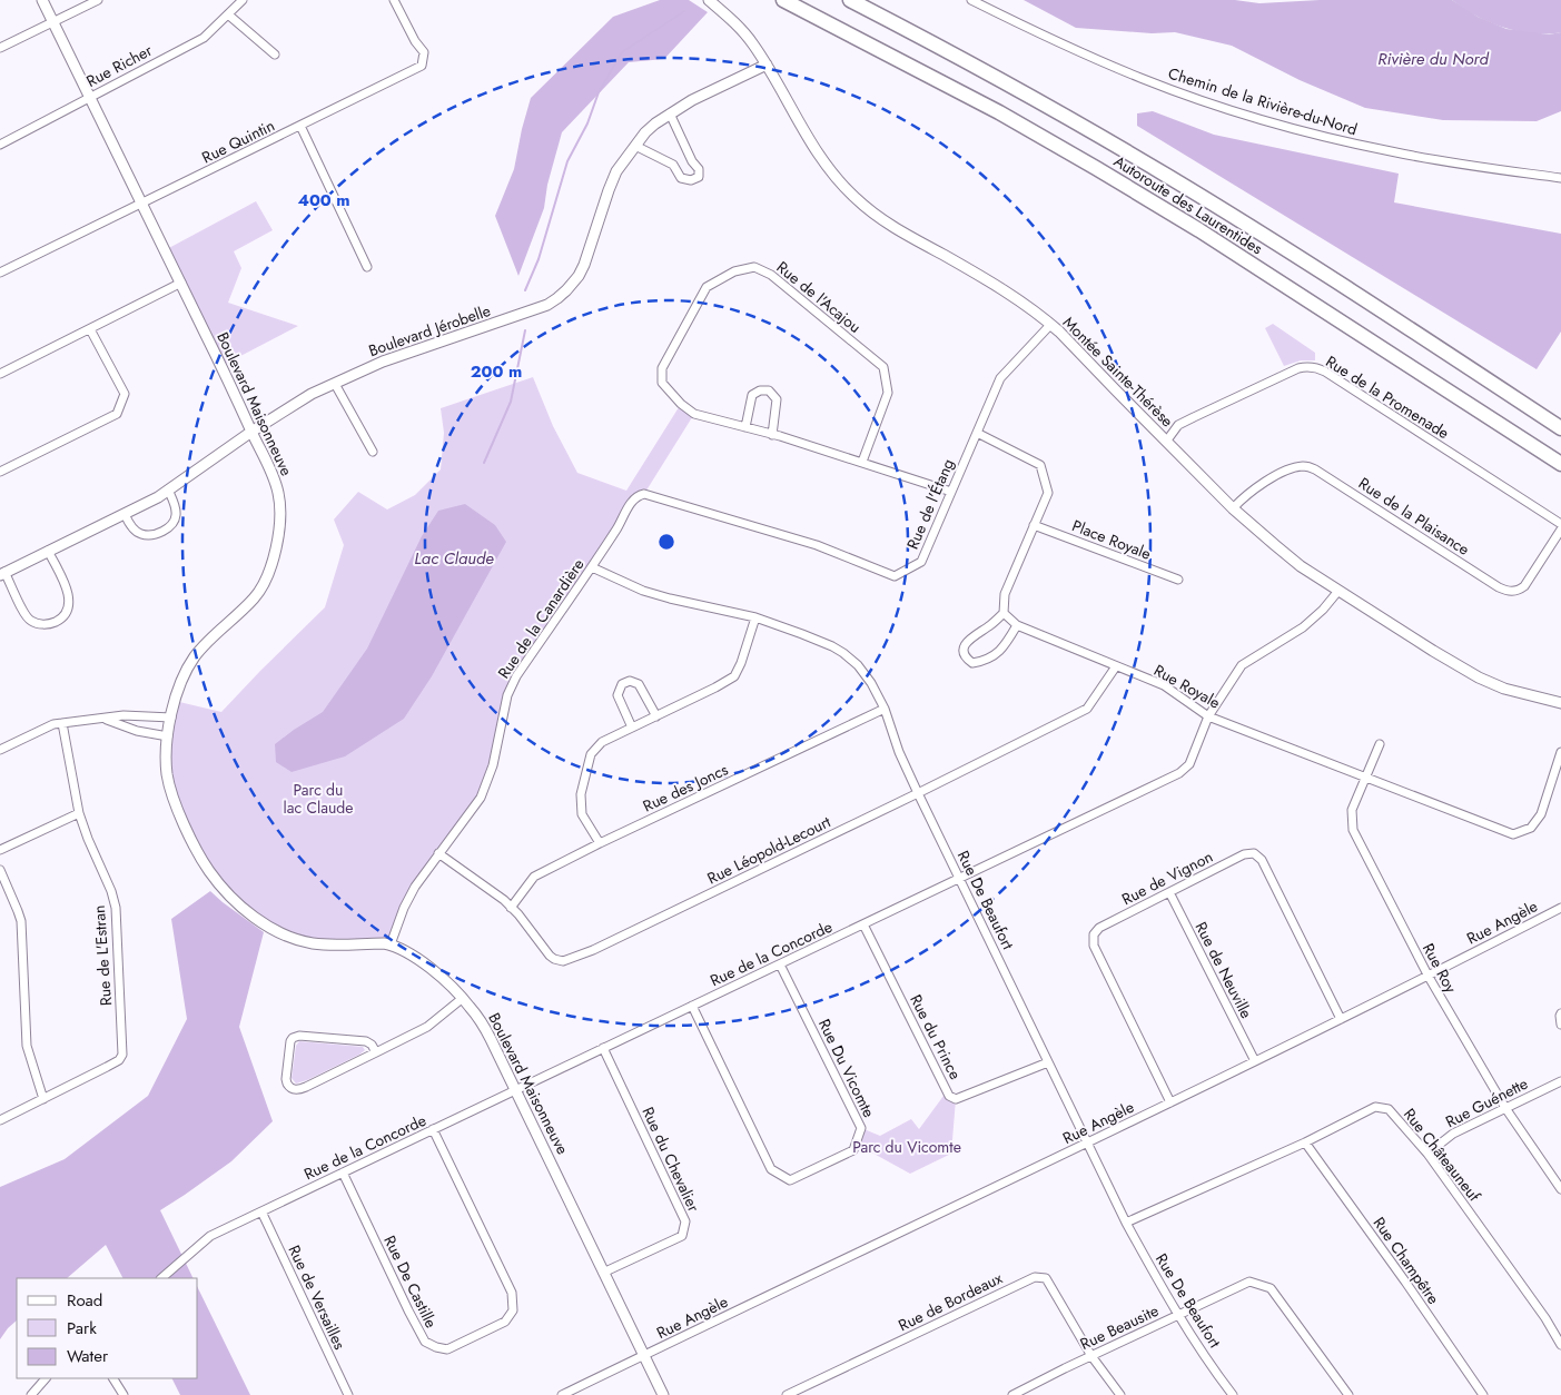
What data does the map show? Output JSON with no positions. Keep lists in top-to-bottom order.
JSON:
{
  "streets": {
    "highway": ["Autoroute des Laurentides"],
    "street": [
      "Rue Richer",
      "Chemin de la Rivière-du-Nord",
      "Rue Quintin",
      "Rue de l'Acajou",
      "Boulevard Jérobelle",
      "Montée Sainte-Thérèse",
      "Rue de la Promenade",
      "Boulevard Maisonneuve",
      "Rue de l'Étang",
      "Rue de la Plaisance",
      "Place Royale",
      "Rue de la Canardière",
      "Rue Royale",
      "Rue des Joncs",
      "Rue Léopold-Lecourt",
      "Rue de Vignon",
      "Rue De Beaufort",
      "Rue Angèle",
      "Rue de la Concorde",
      "Rue de L'Estran",
      "Rue Roy",
      "Rue de Neuville",
      "Rue du Prince",
      "Rue Du Vicomte",
      "Rue Guénette",
      "Rue Châteauneuf",
      "Rue du Chevalier",
      "Rue Champêtre",
      "Rue De Castille",
      "Rue de Versailles",
      "Rue de Bordeaux",
      "Rue Beausite"
    ]
  },
  "crossings": [
    ["Rue Richer", "Boulevard Maisonneuve"],
    ["Rue Quintin", "Boulevard Maisonneuve"],
    ["Rue de l'Acajou", "Rue de l'Étang"],
    ["Boulevard Jérobelle", "Montée Sainte-Thérèse"],
    ["Boulevard Jérobelle", "Boulevard Maisonneuve"],
    ["Montée Sainte-Thérèse", "Rue de la Promenade"],
    ["Montée Sainte-Thérèse", "Rue de l'Étang"],
    ["Montée Sainte-Thérèse", "Rue de la Plaisance"],
    ["Montée Sainte-Thérèse", "Rue de la Concorde"],
    ["Boulevard Maisonneuve", "Rue de la Canardière"],
    ["Boulevard Maisonneuve", "Rue Angèle"],
    ["Boulevard Maisonneuve", "Rue de la Concorde"],
    ["Boulevard Maisonneuve", "Rue du Chevalier"],
    ["Rue de l'Étang", "Rue de la Canardière"],
    ["Rue de la Canardière", "Rue Léopold-Lecourt"],
    ["Rue de la Canardière", "Rue De Beaufort"],
    ["Rue Royale", "Rue Léopold-Lecourt"],
    ["Rue Royale", "Rue de la Concorde"],
    ["Rue Royale", "Rue Roy"],
    ["Rue des Joncs", "Rue Léopold-Lecourt"],
    ["Rue des Joncs", "Rue De Beaufort"],
    ["Rue Léopold-Lecourt", "Rue De Beaufort"],
    ["Rue de Vignon", "Rue Angèle"],
    ["Rue de Vignon", "Rue de Neuville"],
    ["Rue De Beaufort", "Rue Angèle"],
    ["Rue De Beaufort", "Rue de la Concorde"],
    ["Rue De Beaufort", "Rue du Prince"],
    ["Rue De Beaufort", "Rue Châteauneuf"],
    ["Rue De Beaufort", "Rue Beausite"],
    ["Rue Angèle", "Rue Roy"],
    ["Rue Angèle", "Rue de Neuville"],
    ["Rue de la Concorde", "Rue du Prince"],
    ["Rue de la Concorde", "Rue Du Vicomte"],
    ["Rue de la Concorde", "Rue du Chevalier"],
    ["Rue de la Concorde", "Rue De Castille"],
    ["Rue de la Concorde", "Rue de Versailles"],
    ["Rue Roy", "Rue Guénette"],
    ["Rue Guénette", "Rue Châteauneuf"],
    ["Rue Châteauneuf", "Rue Champêtre"],
    ["Rue de Bordeaux", "Rue Beausite"]
  ],
  "water": ["Rivière du Nord", "Lac Claude"],
  "parks": ["Parc du lac Claude", "Parc du Vicomte"],
  "legend": ["Road", "Park", "Water"],
  "rings": ["400 m", "200 m"]
}
